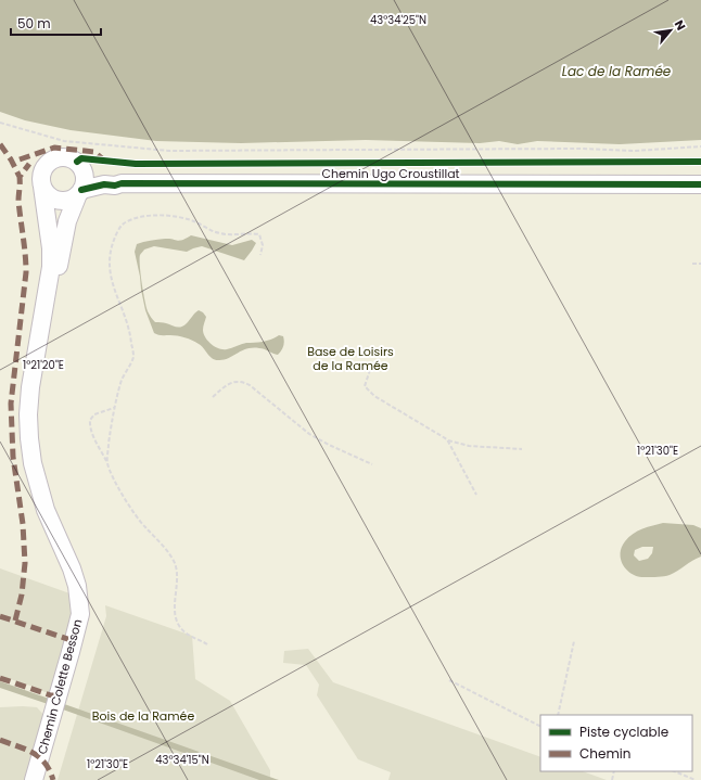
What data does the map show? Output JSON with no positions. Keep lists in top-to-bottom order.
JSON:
{
  "streets": {
    "street": ["Chemin Ugo Croustillat", "Chemin Colette Besson"]
  },
  "crossings": [
    ["Chemin Ugo Croustillat", "Chemin Colette Besson"]
  ],
  "water": ["Lac de la Ramée"],
  "parks": ["Base de Loisirs de la Ramée", "Bois de la Ramée"],
  "legend": ["Piste cyclable", "Chemin"],
  "scale_bar": "50 m",
  "north": "top right",
  "coordinates": [
    "43°34'25\"N",
    "1°21'20\"E",
    "1°21'30\"E",
    "43°34'15\"N"
  ]
}
